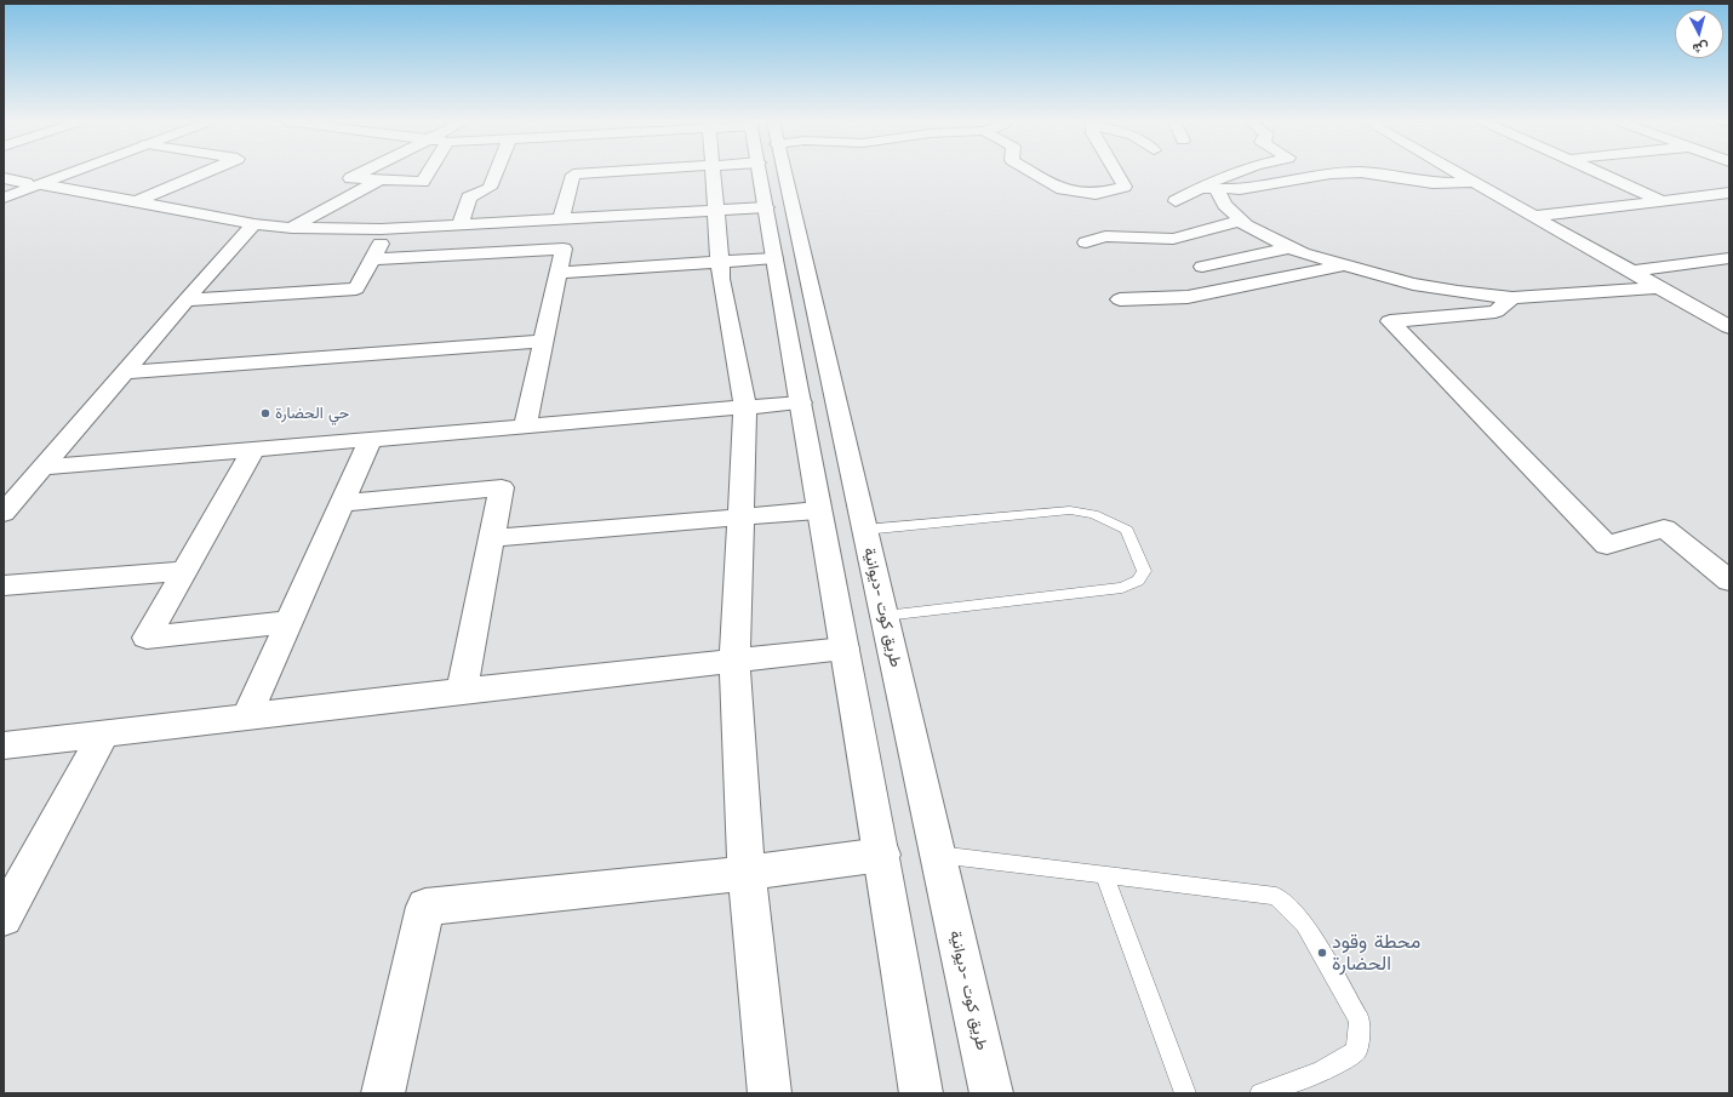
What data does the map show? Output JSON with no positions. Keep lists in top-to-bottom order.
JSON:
{
  "streets": {
    "street": ["طريق كوت -ديوانية"]
  },
  "places": ["حي الحضارة", "محطة وقود الحضارة"],
  "north": "bottom"
}
